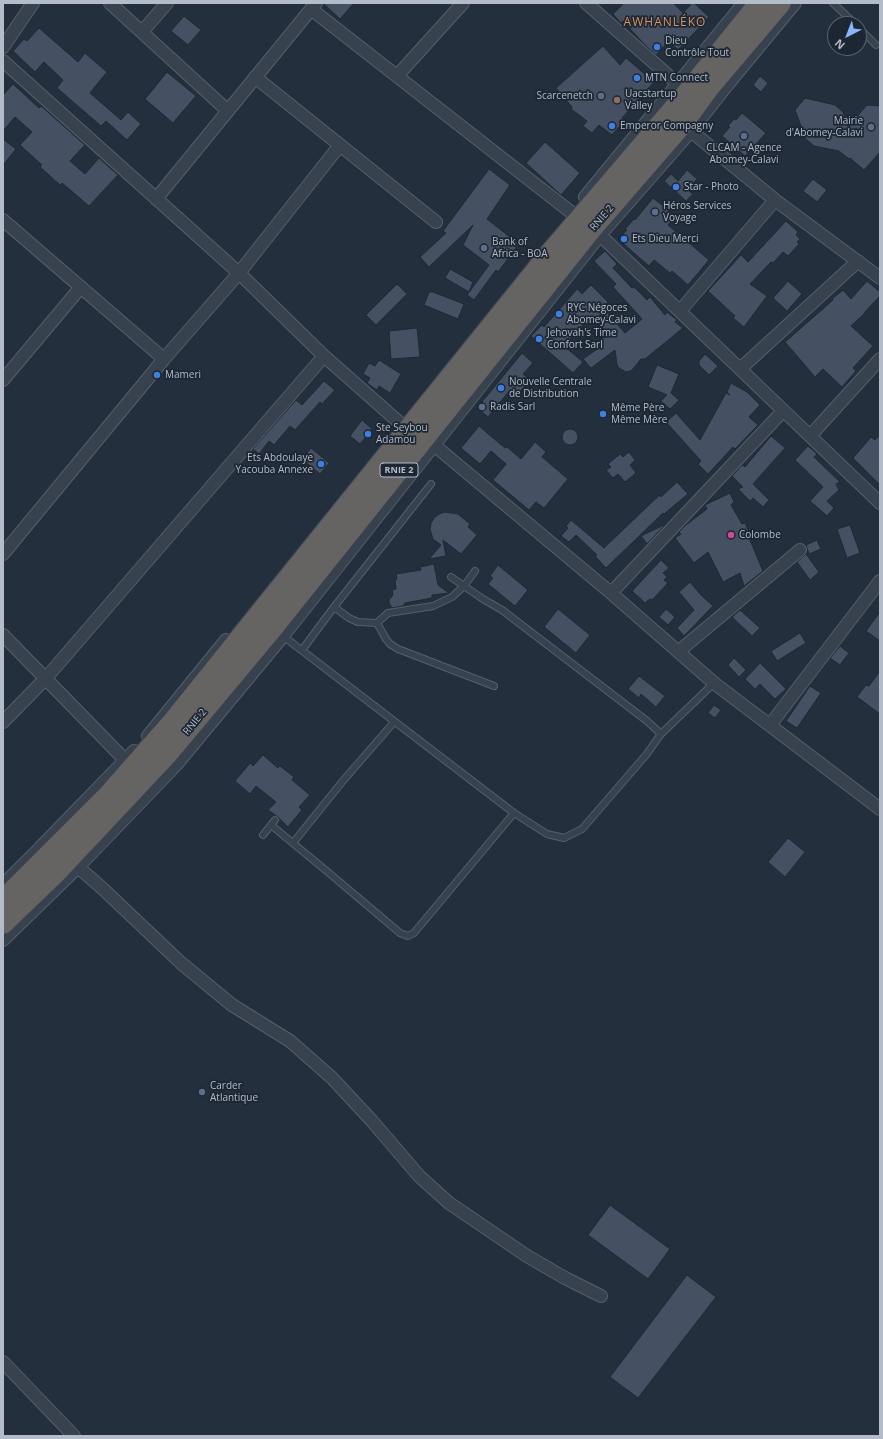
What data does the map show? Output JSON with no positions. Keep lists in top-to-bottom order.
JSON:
{
  "streets": {
    "highway": ["RNIE 2"]
  },
  "districts": ["AWHANLÉKO"],
  "places": [
    "Dieu Contrôle Tout",
    "MTN Connect",
    "Scarcenetch",
    "Uacstartup Valley",
    "Emperor Compagny",
    "Mairie d'Abomey-Calavi",
    "CLCAM - Agence Abomey-Calavi",
    "Star - Photo",
    "Héros Services Voyage",
    "Ets Dieu Merci",
    "Bank of Africa - BOA",
    "RYC Négoces Abomey-Calavi",
    "Jehovah's Time Confort Sarl",
    "Mameri",
    "Nouvelle Centrale de Distribution",
    "Radis Sarl",
    "Même Père Même Mère",
    "Ste Seybou Adamou",
    "Ets Abdoulaye Yacouba Annexe",
    "Colombe",
    "Carder Atlantique"
  ],
  "north": "bottom left"
}
